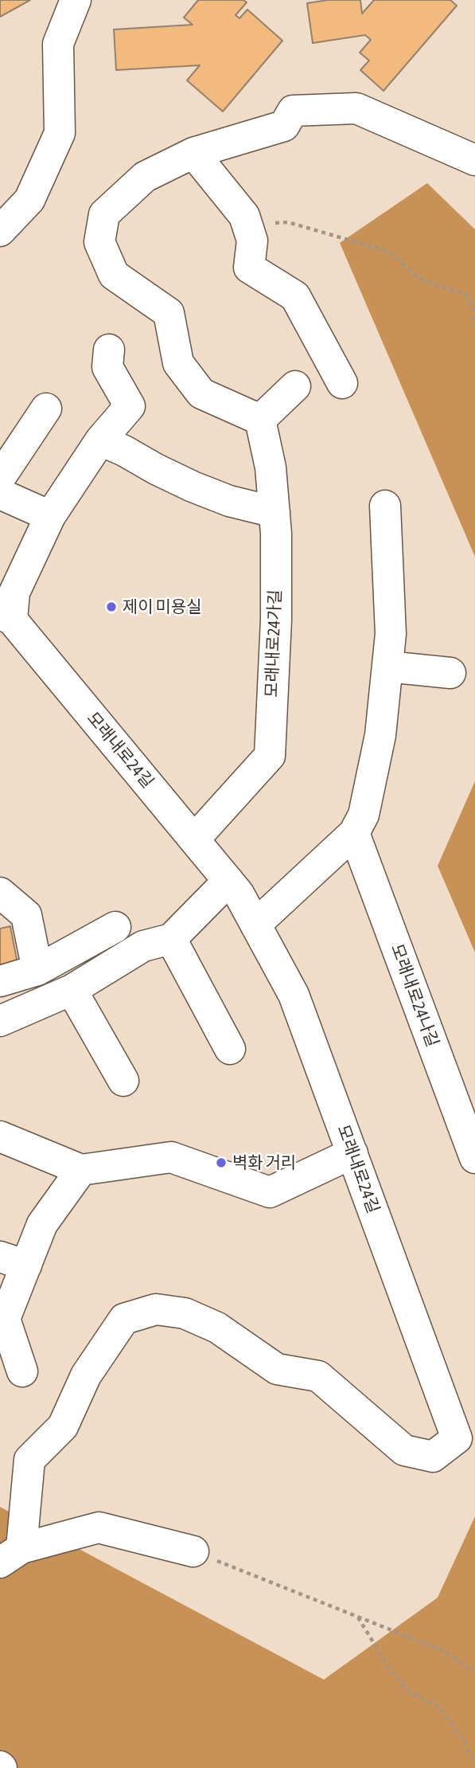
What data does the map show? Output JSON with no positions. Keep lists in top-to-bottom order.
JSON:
{
  "streets": {
    "street": ["모래내로24가길", "모래내로24길", "모래내로24나길"]
  },
  "crossings": [
    ["모래내로24가길", "모래내로24길"]
  ],
  "places": ["제이 미용실", "벽화 거리"]
}
